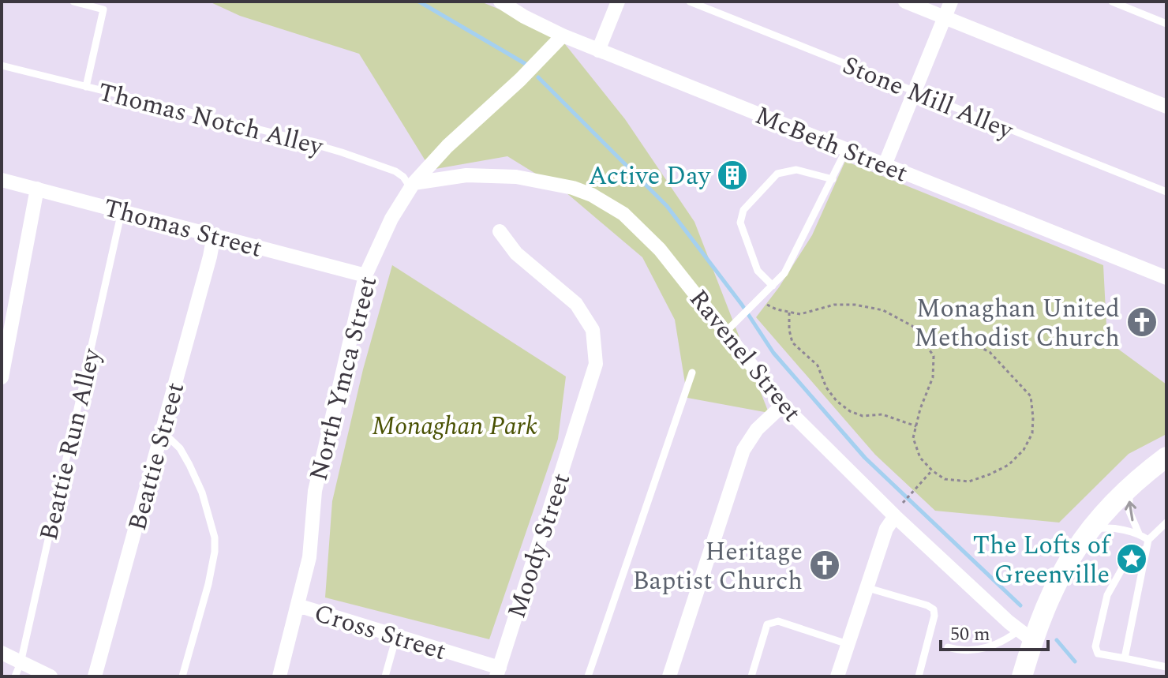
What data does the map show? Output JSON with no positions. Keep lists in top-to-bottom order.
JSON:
{
  "streets": {
    "street": [
      "McBeth Street",
      "Thomas Street",
      "Ravenel Street",
      "North Ymca Street",
      "Beattie Street",
      "Moody Street",
      "Cross Street"
    ],
    "lane": ["Stone Mill Alley", "Thomas Notch Alley", "Beattie Run Alley"]
  },
  "crossings": [
    ["Thomas Notch Alley", "Ravenel Street"],
    ["Thomas Notch Alley", "North Ymca Street"],
    ["McBeth Street", "North Ymca Street"],
    ["Thomas Street", "North Ymca Street"],
    ["Thomas Street", "Beattie Run Alley"],
    ["Thomas Street", "Beattie Street"],
    ["Ravenel Street", "North Ymca Street"],
    ["North Ymca Street", "Cross Street"],
    ["Moody Street", "Cross Street"]
  ],
  "parks": ["Monaghan Park"],
  "places": {
    "building": ["Active Day"],
    "church": ["Monaghan United Methodist Church", "Heritage Baptist Church"],
    "place": ["The Lofts of Greenville"]
  },
  "scale_bar": "50 m"
}
